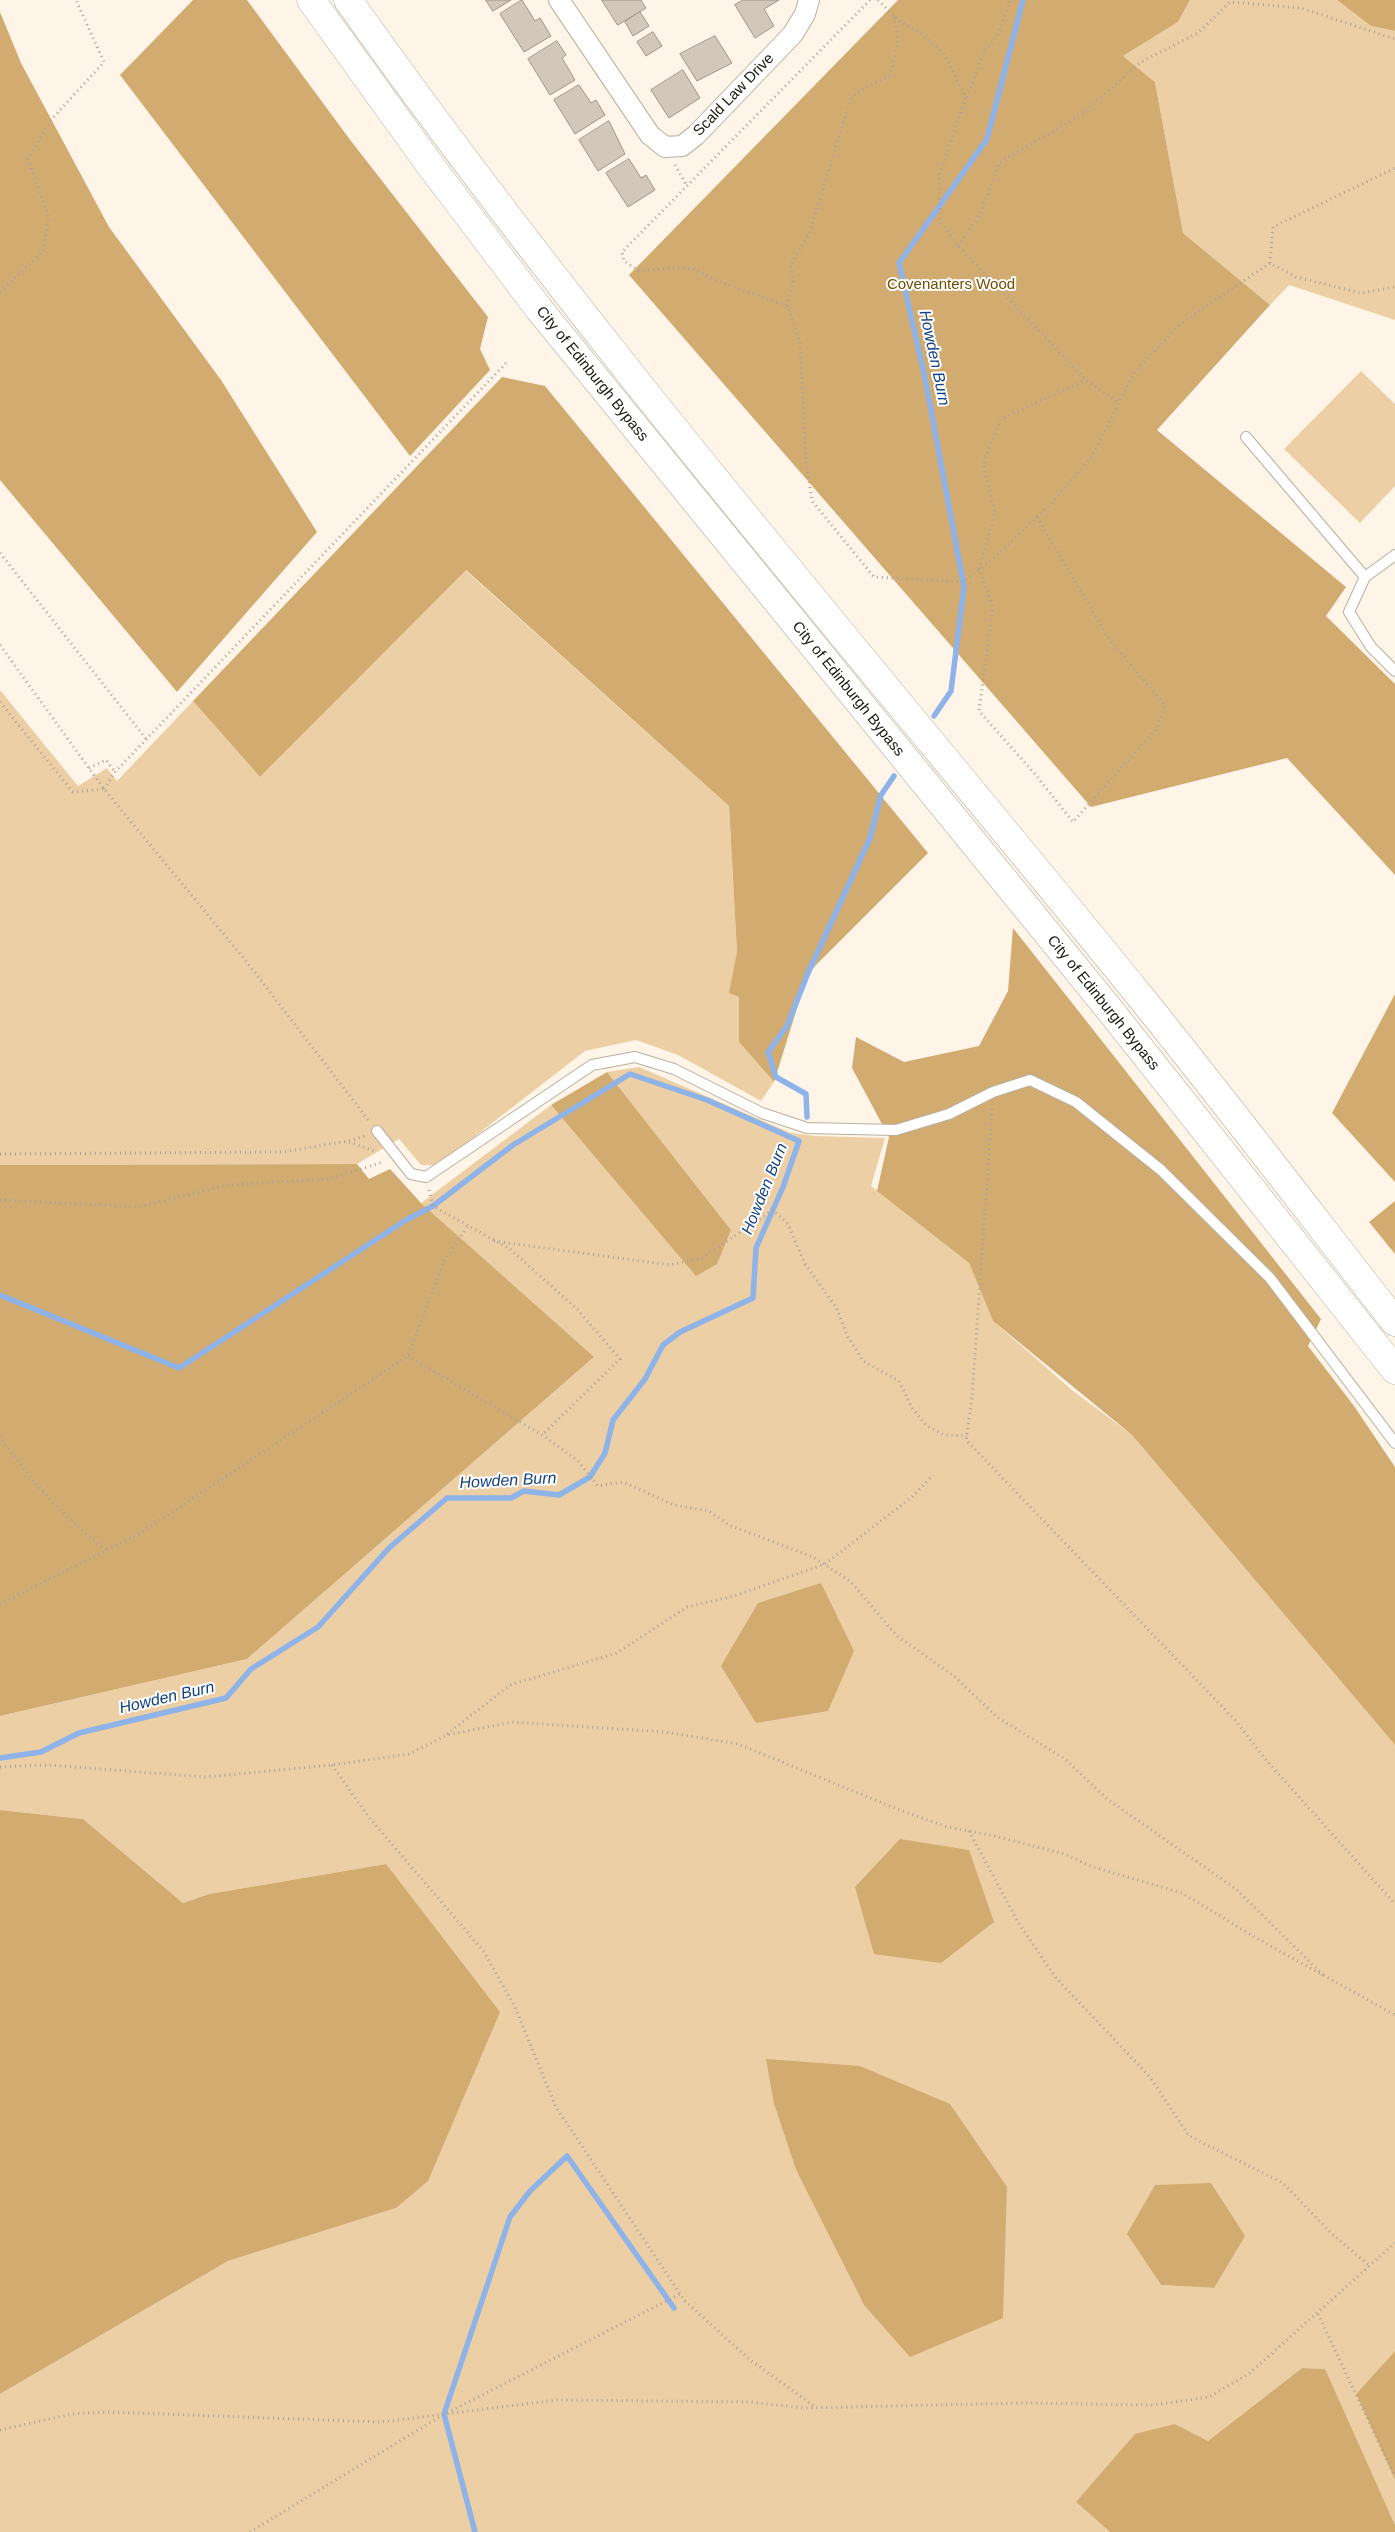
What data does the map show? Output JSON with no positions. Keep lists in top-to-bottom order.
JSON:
{
  "streets": {
    "highway": ["City of Edinburgh Bypass"],
    "street": ["Scald Law Drive"]
  },
  "water": ["Howden Burn"],
  "parks": ["Covenanters Wood"]
}
